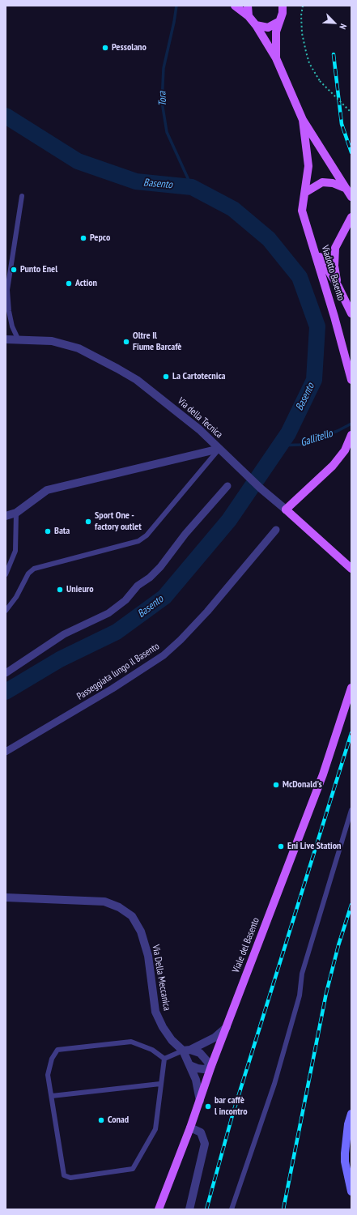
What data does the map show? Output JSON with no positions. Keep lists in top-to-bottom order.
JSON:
{
  "streets": {
    "main road": ["Viadotto Basento", "Via della Tecnica", "Viale del Basento"],
    "street": ["Passeggiata lungo il Basento", "Via Della Meccanica"]
  },
  "water": ["Tora", "Basento", "Gallitello"],
  "places": [
    "Pessolano",
    "Pepco",
    "Punto Enel",
    "Action",
    "Oltre Il Fiume Barcafè",
    "La Cartotecnica",
    "Sport One - factory outlet",
    "Bata",
    "Unieuro",
    "McDonald's",
    "Eni Live Station",
    "bar caffè l incontro",
    "Conad"
  ],
  "north": "bottom right"
}
